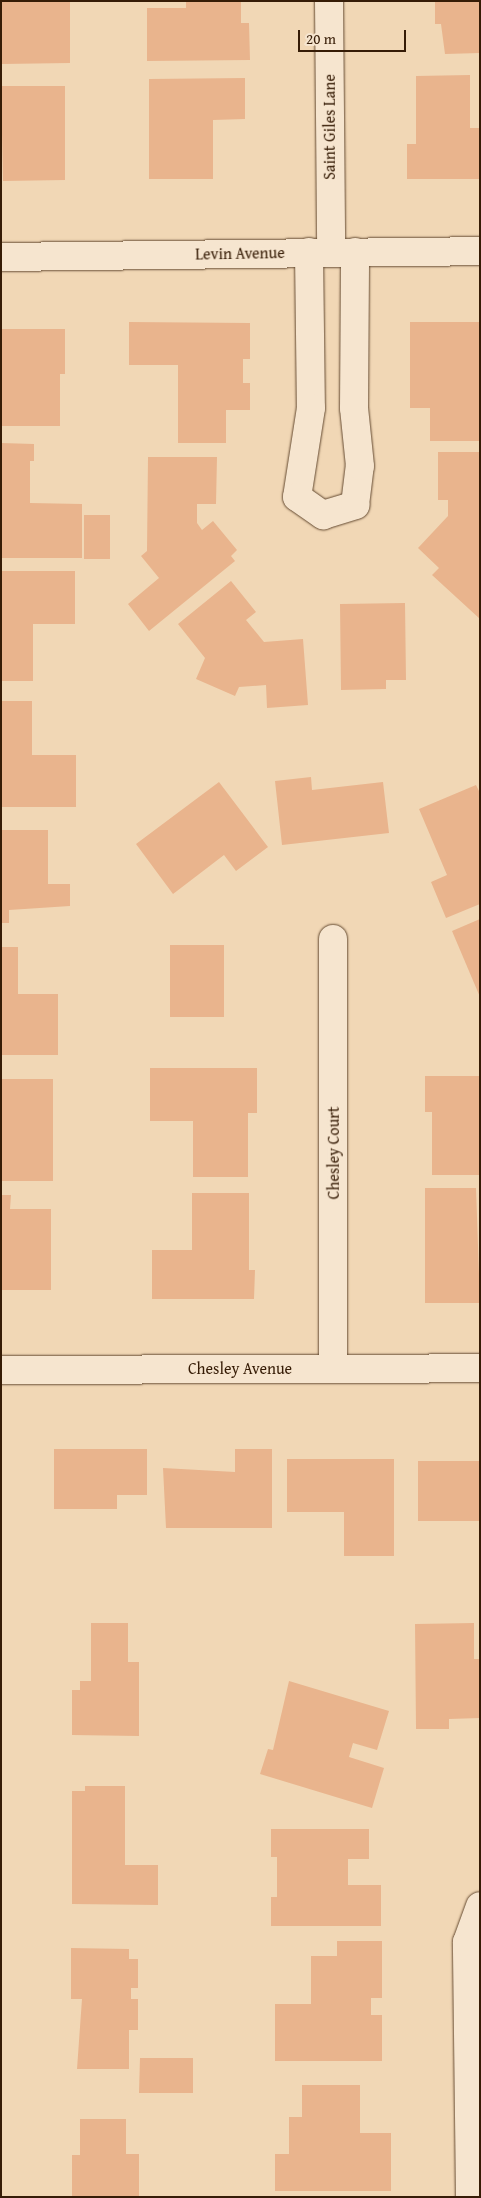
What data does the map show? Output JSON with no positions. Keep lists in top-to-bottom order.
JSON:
{
  "streets": {
    "street": [
      "Saint Giles Lane",
      "Levin Avenue",
      "Chesley Court",
      "Chesley Avenue"
    ]
  },
  "crossings": [
    ["Saint Giles Lane", "Levin Avenue"],
    ["Chesley Court", "Chesley Avenue"]
  ],
  "scale_bar": "20 m"
}
